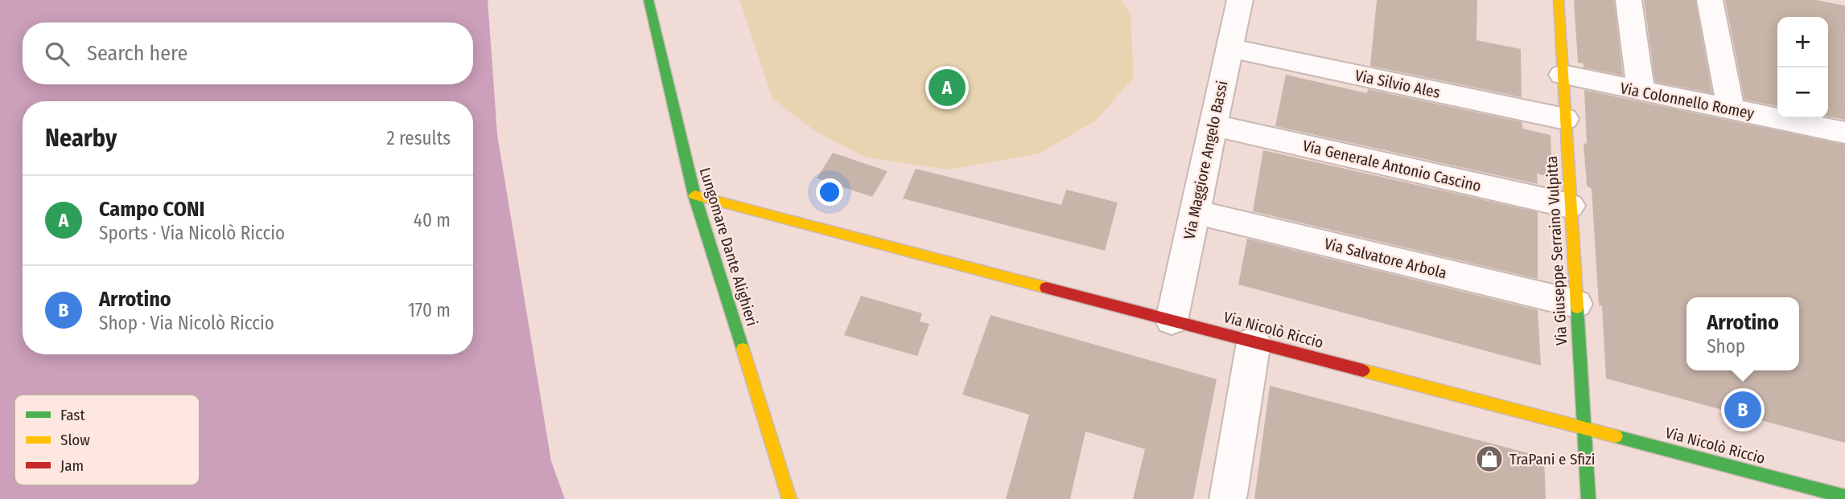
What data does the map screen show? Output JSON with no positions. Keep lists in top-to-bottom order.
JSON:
{
  "streets": {
    "street": [
      "Via Silvio Ales",
      "Via Colonnello Romey",
      "Via Maggiore Angelo Bassi",
      "Via Generale Antonio Cascino",
      "Lungomare Dante Alighieri",
      "Via Giuseppe Serraino Vulpitta",
      "Via Salvatore Arbola",
      "Via Nicolò Riccio"
    ]
  },
  "crossings": [
    ["Via Silvio Ales", "Via Maggiore Angelo Bassi"],
    ["Via Silvio Ales", "Via Giuseppe Serraino Vulpitta"],
    ["Via Colonnello Romey", "Via Giuseppe Serraino Vulpitta"],
    ["Via Maggiore Angelo Bassi", "Via Generale Antonio Cascino"],
    ["Via Maggiore Angelo Bassi", "Via Salvatore Arbola"],
    ["Via Maggiore Angelo Bassi", "Via Nicolò Riccio"],
    ["Via Generale Antonio Cascino", "Via Giuseppe Serraino Vulpitta"],
    ["Lungomare Dante Alighieri", "Via Nicolò Riccio"],
    ["Via Giuseppe Serraino Vulpitta", "Via Salvatore Arbola"],
    ["Via Giuseppe Serraino Vulpitta", "Via Nicolò Riccio"]
  ],
  "places": {
    "shop": ["TraPani e Sfizi"]
  },
  "legend": ["Fast", "Slow", "Jam"],
  "page": {
    "map_buttons": ["+", "−"],
    "search": "Search here",
    "pins": ["A", "B"],
    "heading": ["Nearby", "2 results"],
    "list": [
      {
        "mark": "A",
        "name": "Campo CONI",
        "note": "Sports · Via Nicolò Riccio",
        "value": "40 m"
      },
      {
        "mark": "B",
        "name": "Arrotino",
        "note": "Shop · Via Nicolò Riccio",
        "value": "170 m"
      }
    ],
    "popup": ["Arrotino", "Shop"]
  }
}
